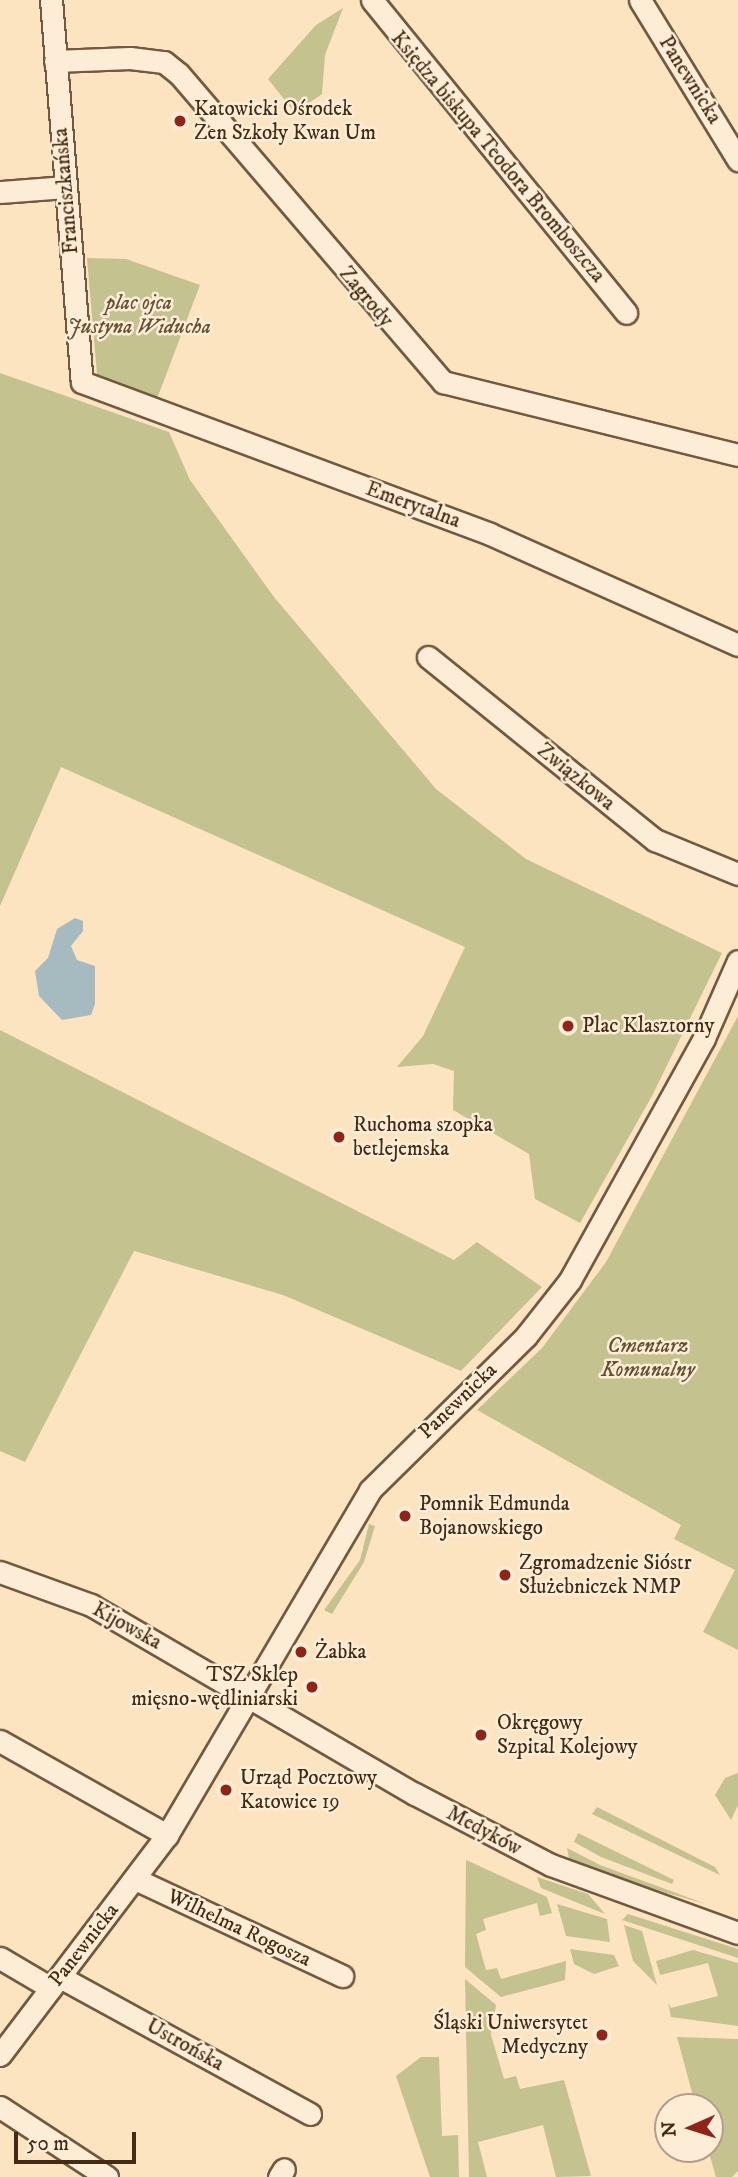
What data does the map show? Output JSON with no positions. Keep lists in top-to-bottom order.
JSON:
{
  "streets": {
    "street": [
      "Panewnicka",
      "Księdza biskupa Teodora Bromboszcza",
      "Franciszkańska",
      "Zagrody",
      "Emerytalna",
      "Związkowa",
      "Kijowska",
      "Medyków",
      "Wilhelma Rogosza",
      "Ustrońska"
    ]
  },
  "crossings": [
    ["Panewnicka", "Kijowska"],
    ["Panewnicka", "Medyków"],
    ["Panewnicka", "Wilhelma Rogosza"],
    ["Panewnicka", "Ustrońska"],
    ["Franciszkańska", "Zagrody"],
    ["Franciszkańska", "Emerytalna"],
    ["Kijowska", "Medyków"]
  ],
  "parks": ["plac ojca Justyna Widucha", "Cmentarz Komunalny"],
  "places": [
    "Katowicki Ośrodek Zen Szkoły Kwan Um",
    "Plac Klasztorny",
    "Ruchoma szopka betlejemska",
    "Pomnik Edmunda Bojanowskiego",
    "Zgromadzenie Sióstr Służebniczek NMP",
    "Żabka",
    "TSZ Sklep mięsno-wędliniarski",
    "Okręgowy Szpital Kolejowy",
    "Urząd Pocztowy Katowice 19",
    "Śląski Uniwersytet Medyczny"
  ],
  "scale_bar": "50 m",
  "north": "left"
}
